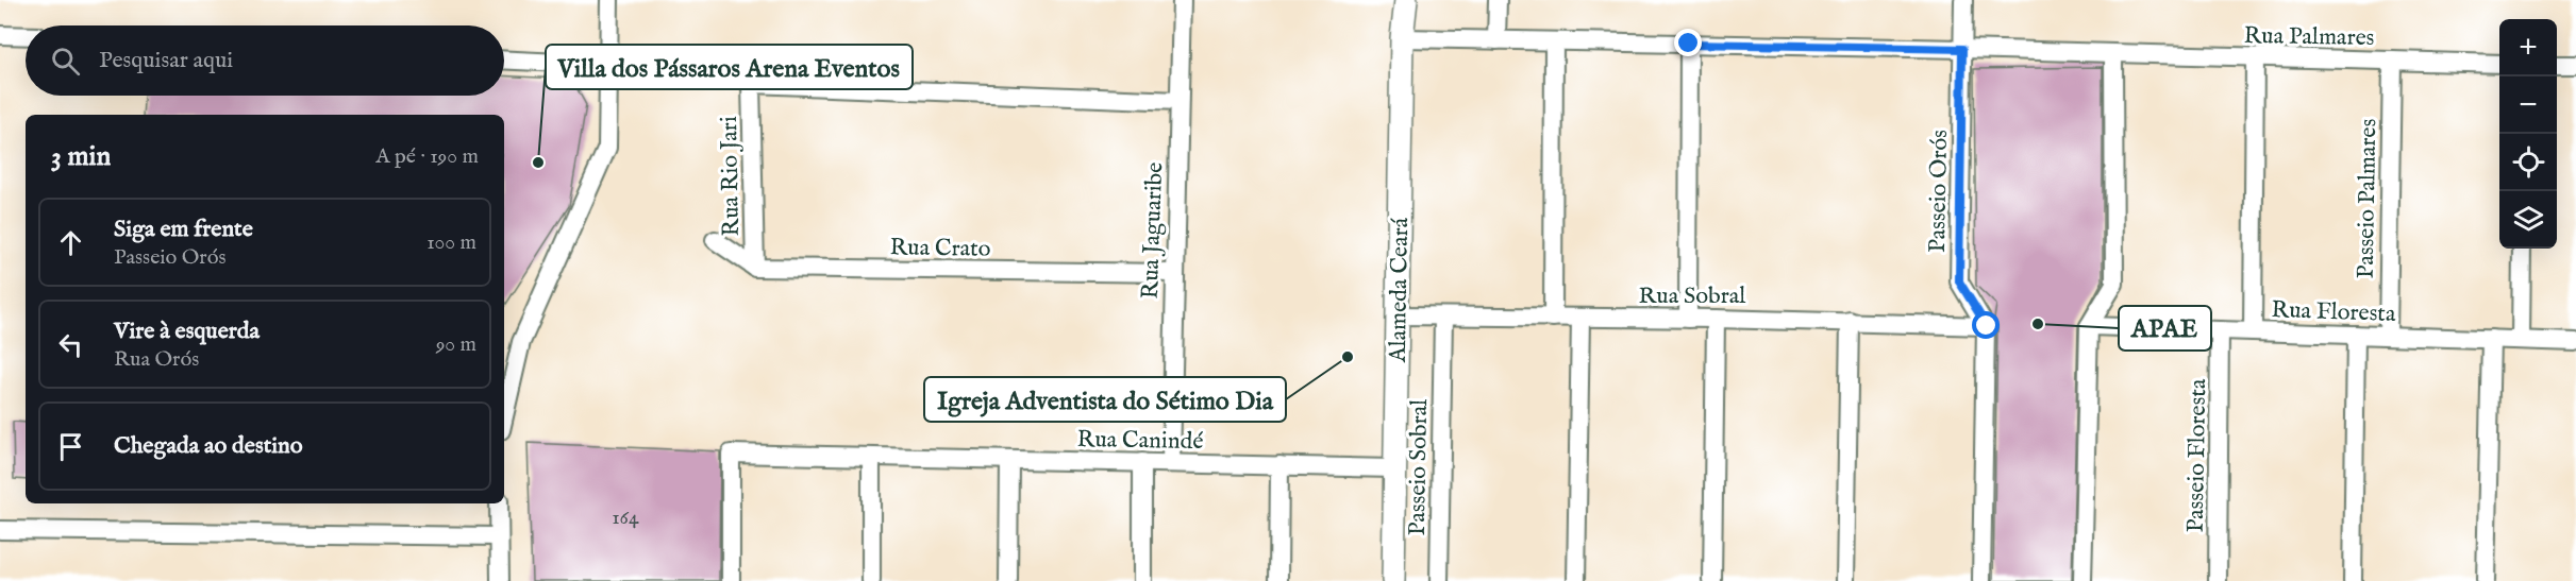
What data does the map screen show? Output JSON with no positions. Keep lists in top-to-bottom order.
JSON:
{
  "streets": {
    "street": [
      "Rua Palmares",
      "Rua Rio Jari",
      "Passeio Orós",
      "Passeio Palmares",
      "Rua Jaguaribe",
      "Rua Crato",
      "Alameda Ceará",
      "Rua Sobral",
      "Rua Floresta",
      "Rua Canindé",
      "Passeio Floresta",
      "Passeio Sobral"
    ]
  },
  "crossings": [
    ["Rua Palmares", "Passeio Orós"],
    ["Rua Palmares", "Passeio Palmares"],
    ["Rua Palmares", "Alameda Ceará"],
    ["Rua Rio Jari", "Rua Jaguaribe"],
    ["Rua Rio Jari", "Rua Crato"],
    ["Passeio Orós", "Rua Sobral"],
    ["Passeio Palmares", "Rua Floresta"],
    ["Rua Jaguaribe", "Rua Crato"],
    ["Rua Jaguaribe", "Rua Canindé"],
    ["Alameda Ceará", "Rua Sobral"],
    ["Alameda Ceará", "Rua Canindé"],
    ["Rua Sobral", "Passeio Sobral"],
    ["Rua Floresta", "Passeio Floresta"]
  ],
  "places": ["Villa dos Pássaros Arena Eventos", "APAE", "Igreja Adventista do Sétimo Dia"],
  "house_numbers": ["164"],
  "page": {
    "map_buttons": ["+", "−"],
    "search": "Pesquisar aqui",
    "heading": ["3 min", "A pé · 190 m"],
    "list": [
      ["Siga em frente", "Passeio Orós", "100 m"],
      ["Vire à esquerda", "Rua Orós", "90 m"],
      "Chegada ao destino"
    ]
  }
}
